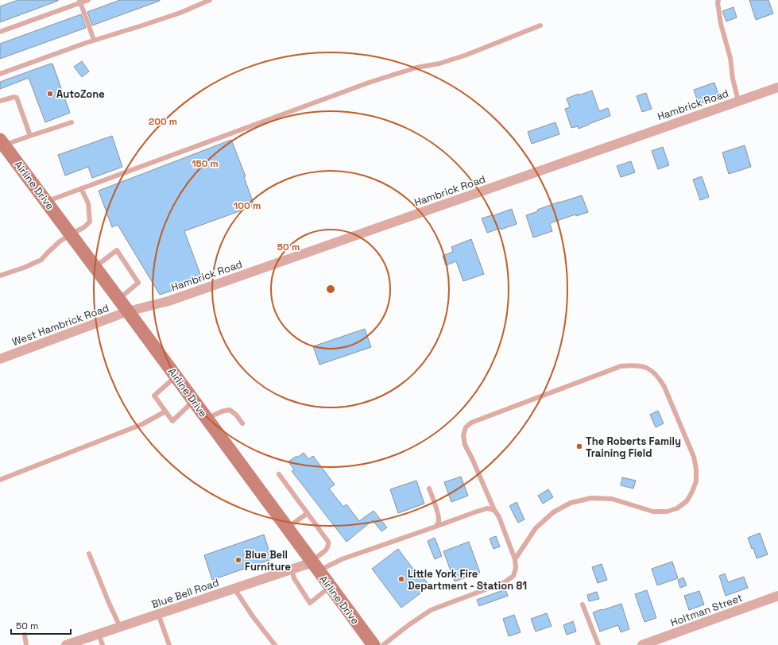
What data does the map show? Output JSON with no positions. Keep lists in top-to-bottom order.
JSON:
{
  "streets": {
    "main road": ["Airline Drive"],
    "street": [
      "Hambrick Road",
      "West Hambrick Road",
      "Blue Bell Road",
      "Holtman Street"
    ]
  },
  "crossings": [
    ["Hambrick Road", "Airline Drive"],
    ["Hambrick Road", "West Hambrick Road"],
    ["Airline Drive", "West Hambrick Road"],
    ["Airline Drive", "Blue Bell Road"]
  ],
  "places": [
    "AutoZone",
    "The Roberts Family Training Field",
    "Blue Bell Furniture",
    "Little York Fire Department - Station 81"
  ],
  "scale_bar": "50 m",
  "rings": [
    "200 m",
    "150 m",
    "100 m",
    "50 m"
  ]
}
